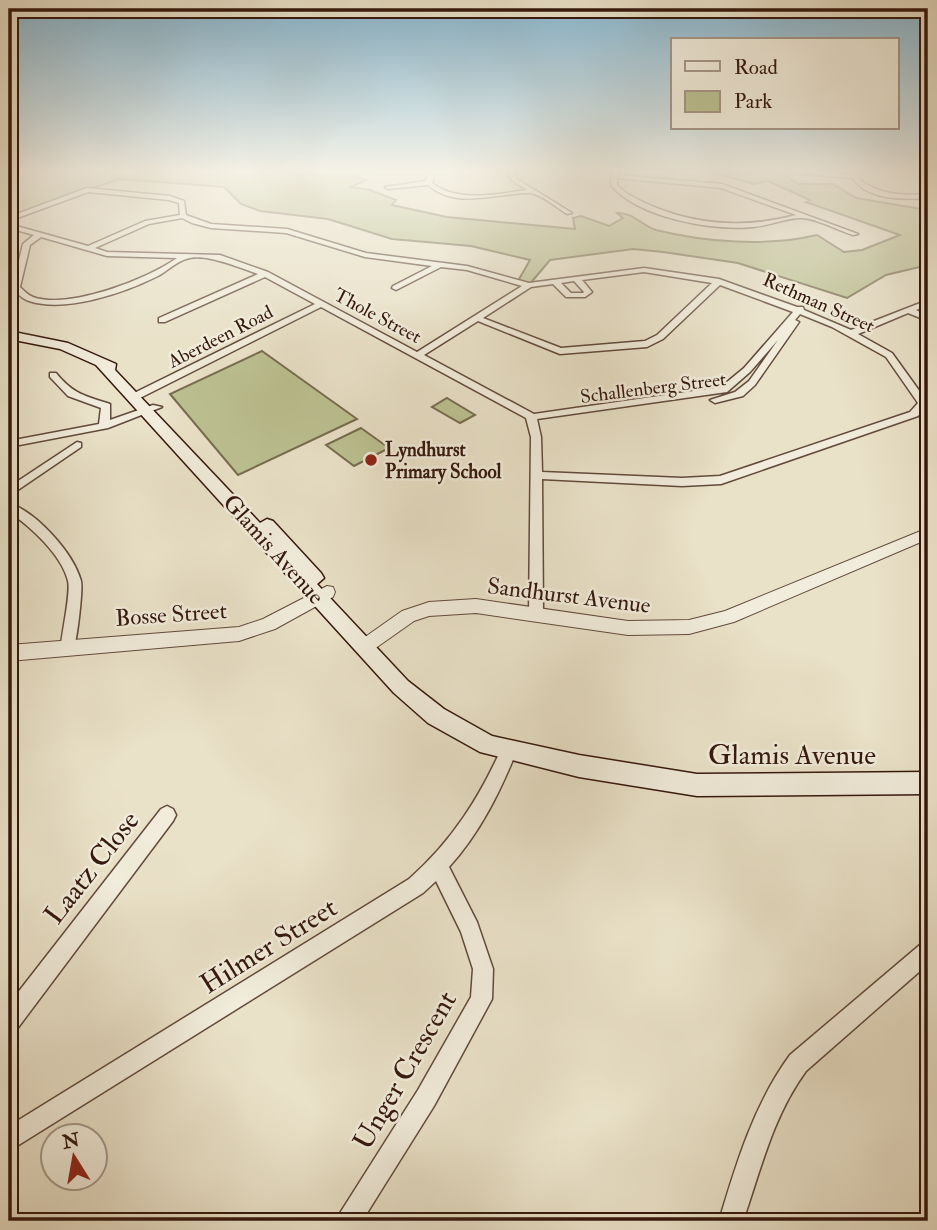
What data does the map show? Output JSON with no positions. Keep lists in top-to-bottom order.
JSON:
{
  "streets": {
    "main road": ["Glamis Avenue"],
    "street": [
      "Rethman Street",
      "Thole Street",
      "Aberdeen Road",
      "Schallenberg Street",
      "Sandhurst Avenue",
      "Bosse Street",
      "Laatz Close",
      "Hilmer Street",
      "Unger Crescent"
    ]
  },
  "crossings": [
    ["Rethman Street", "Thole Street"],
    ["Rethman Street", "Schallenberg Street"],
    ["Thole Street", "Aberdeen Road"],
    ["Thole Street", "Schallenberg Street"],
    ["Aberdeen Road", "Glamis Avenue"],
    ["Glamis Avenue", "Sandhurst Avenue"],
    ["Glamis Avenue", "Bosse Street"],
    ["Glamis Avenue", "Hilmer Street"],
    ["Hilmer Street", "Unger Crescent"]
  ],
  "places": ["Lyndhurst Primary School"],
  "legend": ["Road", "Park"],
  "north": "top"
}
